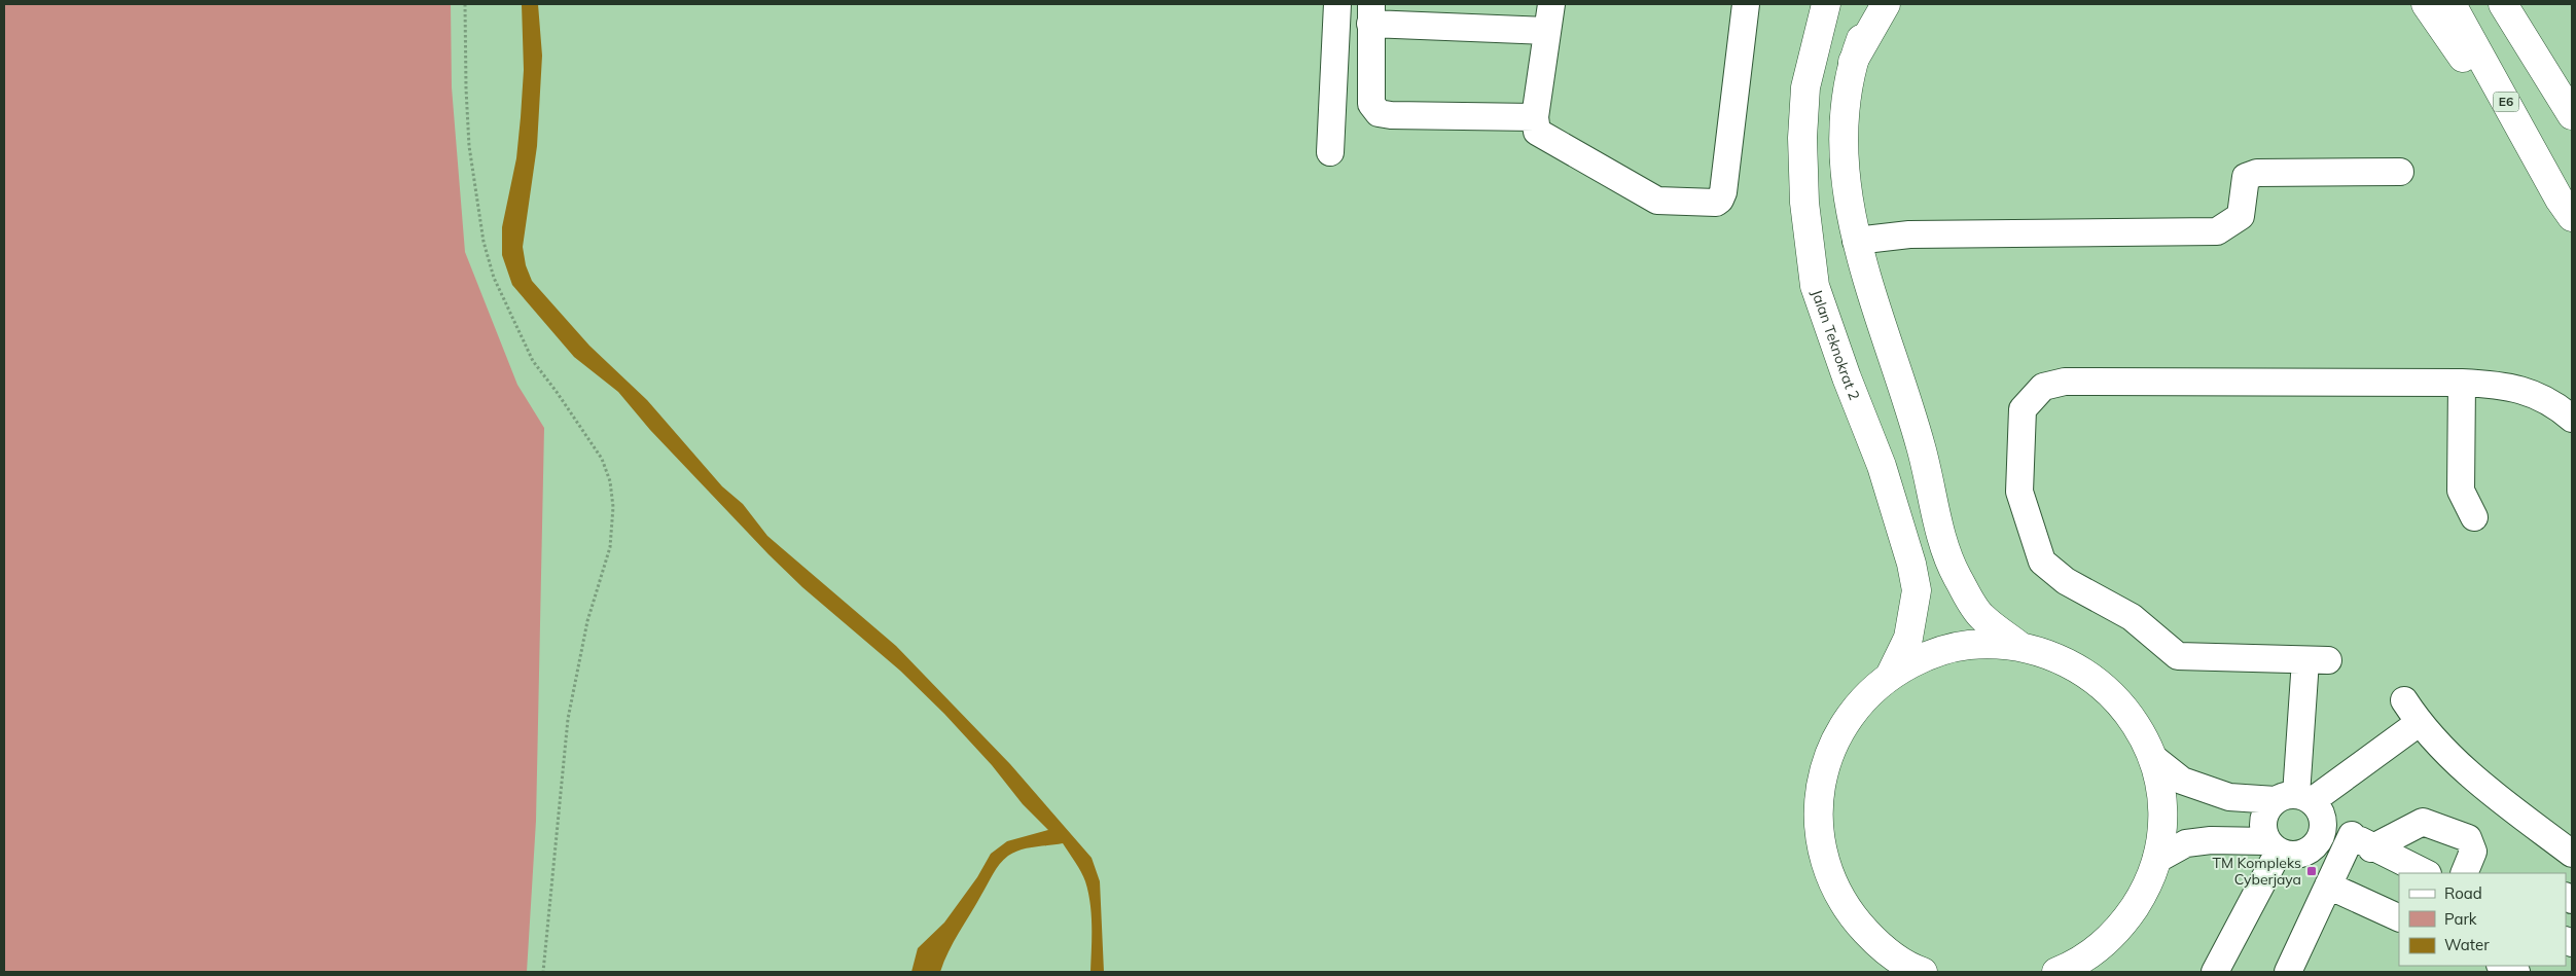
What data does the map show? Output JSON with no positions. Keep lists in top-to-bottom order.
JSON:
{
  "streets": {
    "main road": ["E6", "Jalan Teknokrat 2"]
  },
  "places": {
    "transit": ["TM Kompleks Cyberjaya"]
  },
  "legend": ["Road", "Park", "Water"]
}
